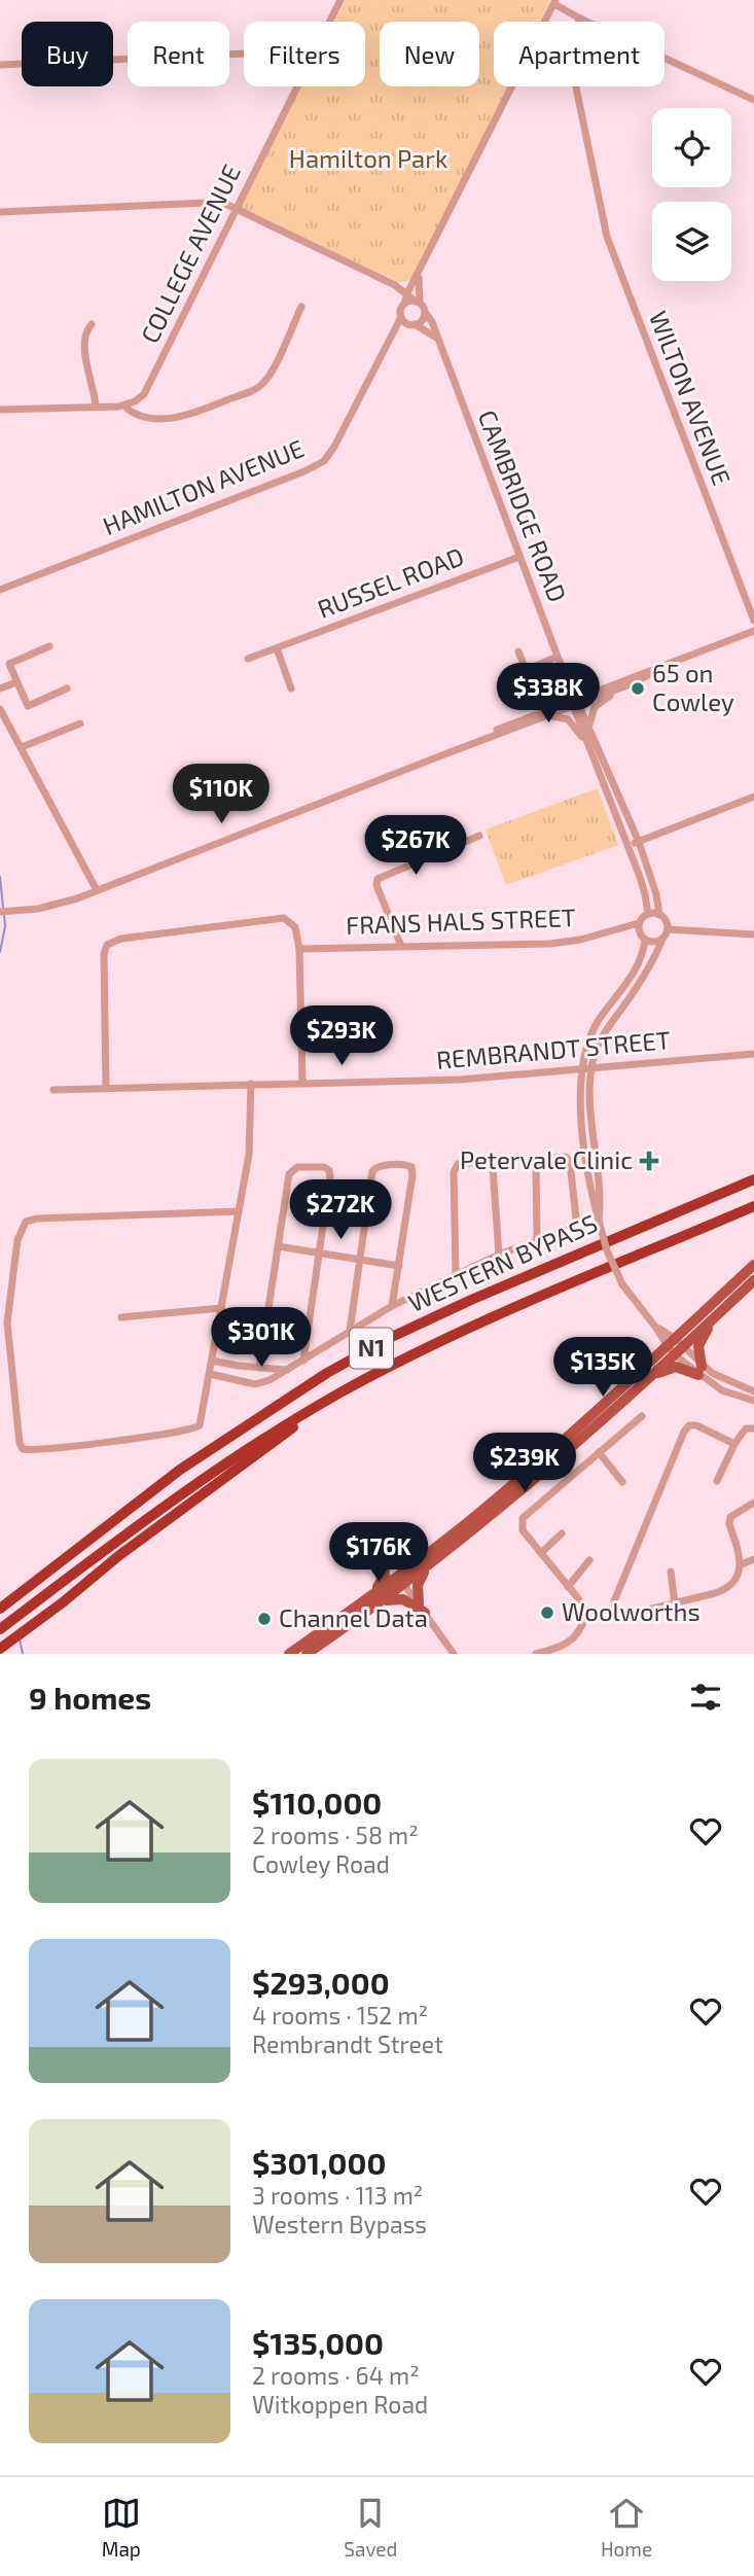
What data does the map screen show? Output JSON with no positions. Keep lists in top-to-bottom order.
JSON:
{
  "streets": {
    "highway": ["WESTERN BYPASS", "N1"],
    "street": [
      "COLLEGE AVENUE",
      "WILTON AVENUE",
      "HAMILTON AVENUE",
      "CAMBRIDGE ROAD",
      "RUSSEL ROAD",
      "FRANS HALS STREET",
      "REMBRANDT STREET"
    ]
  },
  "crossings": [
    ["HAMILTON AVENUE", "CAMBRIDGE ROAD"],
    ["CAMBRIDGE ROAD", "RUSSEL ROAD"],
    ["CAMBRIDGE ROAD", "FRANS HALS STREET"]
  ],
  "parks": ["Hamilton Park"],
  "places": {
    "other": ["65 on Cowley", "Woolworths", "Channel Data"],
    "health": ["Petervale Clinic"]
  },
  "page": {
    "chip": [
      "Buy",
      "Rent",
      "Filters",
      "New",
      "Apartment"
    ],
    "price": [
      "$338K",
      "$110K",
      "$267K",
      "$293K",
      "$272K",
      "$301K",
      "$135K",
      "$239K",
      "$176K"
    ],
    "heading": "9 homes",
    "list": [
      {
        "name": "$110,000",
        "note": "2 rooms · 58 m² · Cowley Road"
      },
      {
        "name": "$293,000",
        "note": "4 rooms · 152 m² · Rembrandt Street"
      },
      {
        "name": "$301,000",
        "note": "3 rooms · 113 m² · Western Bypass"
      },
      {
        "name": "$135,000",
        "note": "2 rooms · 64 m² · Witkoppen Road"
      }
    ],
    "tabs": ["Map", "Saved", "Home"]
  }
}
